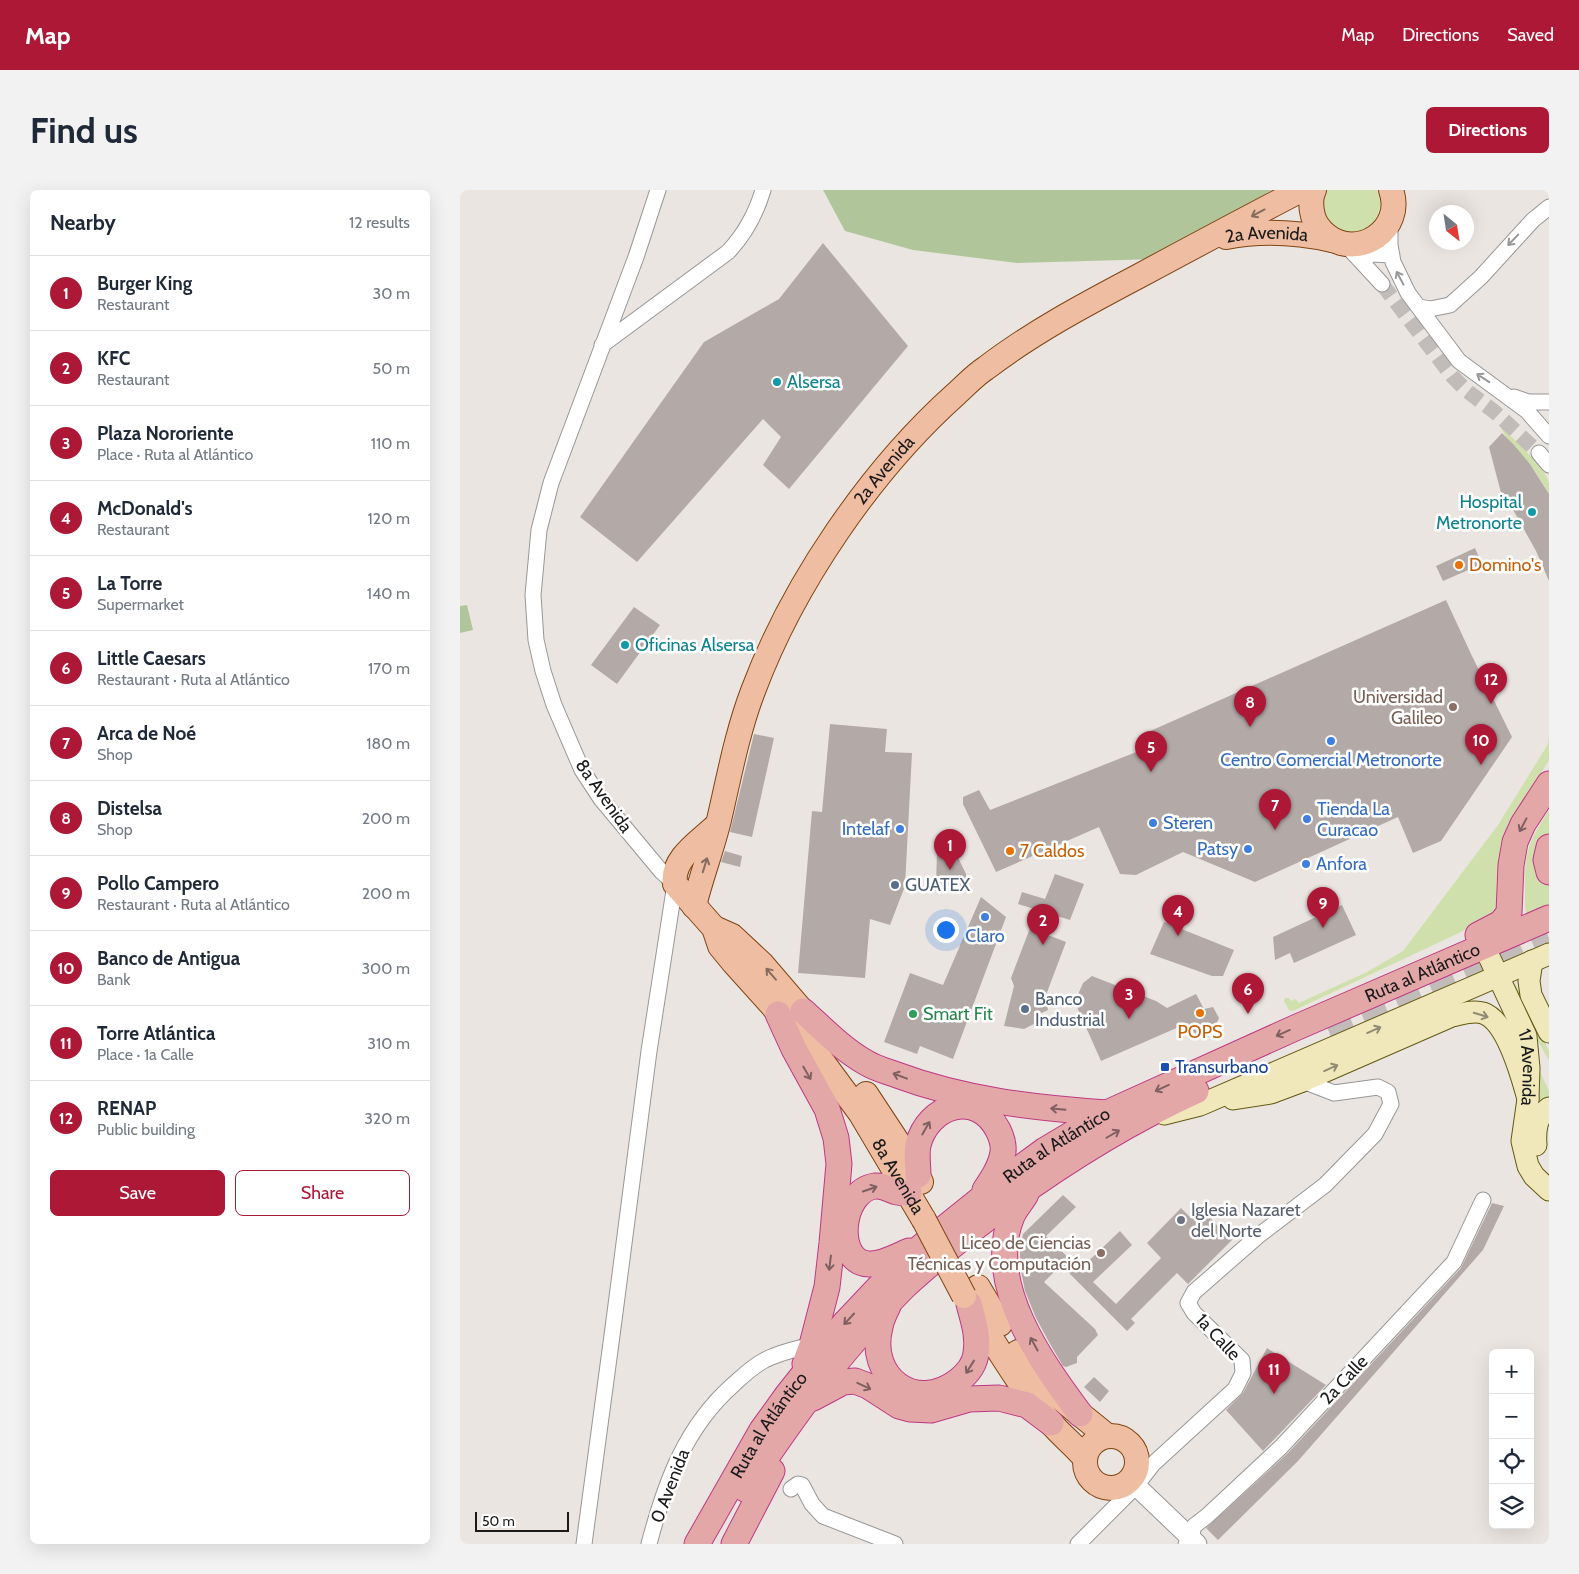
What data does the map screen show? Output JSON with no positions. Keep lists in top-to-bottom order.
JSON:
{
  "streets": {
    "highway": ["Ruta al Atlántico"],
    "main road": ["2a Avenida", "8a Avenida", "11 Avenida"],
    "street": ["1a Calle", "2a Calle", "0 Avenida"]
  },
  "crossings": [
    ["2a Avenida", "8a Avenida"],
    ["8a Avenida", "1a Calle"],
    ["Ruta al Atlántico", "11 Avenida"]
  ],
  "places": {
    "other": [
      "Alsersa",
      "Hospital Metronorte",
      "Domino's",
      "Oficinas Alsersa",
      "Universidad Galileo",
      "Centro Comercial Metronorte",
      "Tienda La Curacao",
      "Steren",
      "Intelaf",
      "Patsy",
      "7 Caldos",
      "Anfora",
      "GUATEX",
      "Claro",
      "Banco Industrial",
      "POPS",
      "Smart Fit",
      "Iglesia Nazaret del Norte",
      "Liceo de Ciencias Técnicas y Computación"
    ],
    "transit": ["Transurbano"]
  },
  "scale_bar": "50 m",
  "north": "bottom right",
  "page": {
    "header": "Map",
    "nav": ["Map", "Directions", "Saved"],
    "buttons": [
      "Directions",
      ["Save", "Share"]
    ],
    "title": "Find us",
    "heading": ["Nearby", "12 results"],
    "list": [
      {
        "mark": "1",
        "name": "Burger King",
        "note": "Restaurant",
        "value": "30 m"
      },
      {
        "mark": "2",
        "name": "KFC",
        "note": "Restaurant",
        "value": "50 m"
      },
      {
        "mark": "3",
        "name": "Plaza Nororiente",
        "note": "Place · Ruta al Atlántico",
        "value": "110 m"
      },
      {
        "mark": "4",
        "name": "McDonald's",
        "note": "Restaurant",
        "value": "120 m"
      },
      {
        "mark": "5",
        "name": "La Torre",
        "note": "Supermarket",
        "value": "140 m"
      },
      {
        "mark": "6",
        "name": "Little Caesars",
        "note": "Restaurant · Ruta al Atlántico",
        "value": "170 m"
      },
      {
        "mark": "7",
        "name": "Arca de Noé",
        "note": "Shop",
        "value": "180 m"
      },
      {
        "mark": "8",
        "name": "Distelsa",
        "note": "Shop",
        "value": "200 m"
      },
      {
        "mark": "9",
        "name": "Pollo Campero",
        "note": "Restaurant · Ruta al Atlántico",
        "value": "200 m"
      },
      {
        "mark": "10",
        "name": "Banco de Antigua",
        "note": "Bank",
        "value": "300 m"
      },
      {
        "mark": "11",
        "name": "Torre Atlántica",
        "note": "Place · 1a Calle",
        "value": "310 m"
      },
      {
        "mark": "12",
        "name": "RENAP",
        "note": "Public building",
        "value": "320 m"
      }
    ],
    "pins": [
      "12",
      "8",
      "10",
      "5",
      "7",
      "1",
      "9",
      "4",
      "2",
      "6",
      "3",
      "11"
    ],
    "map_buttons": ["+", "−"],
    "scale": "50 m"
  }
}
